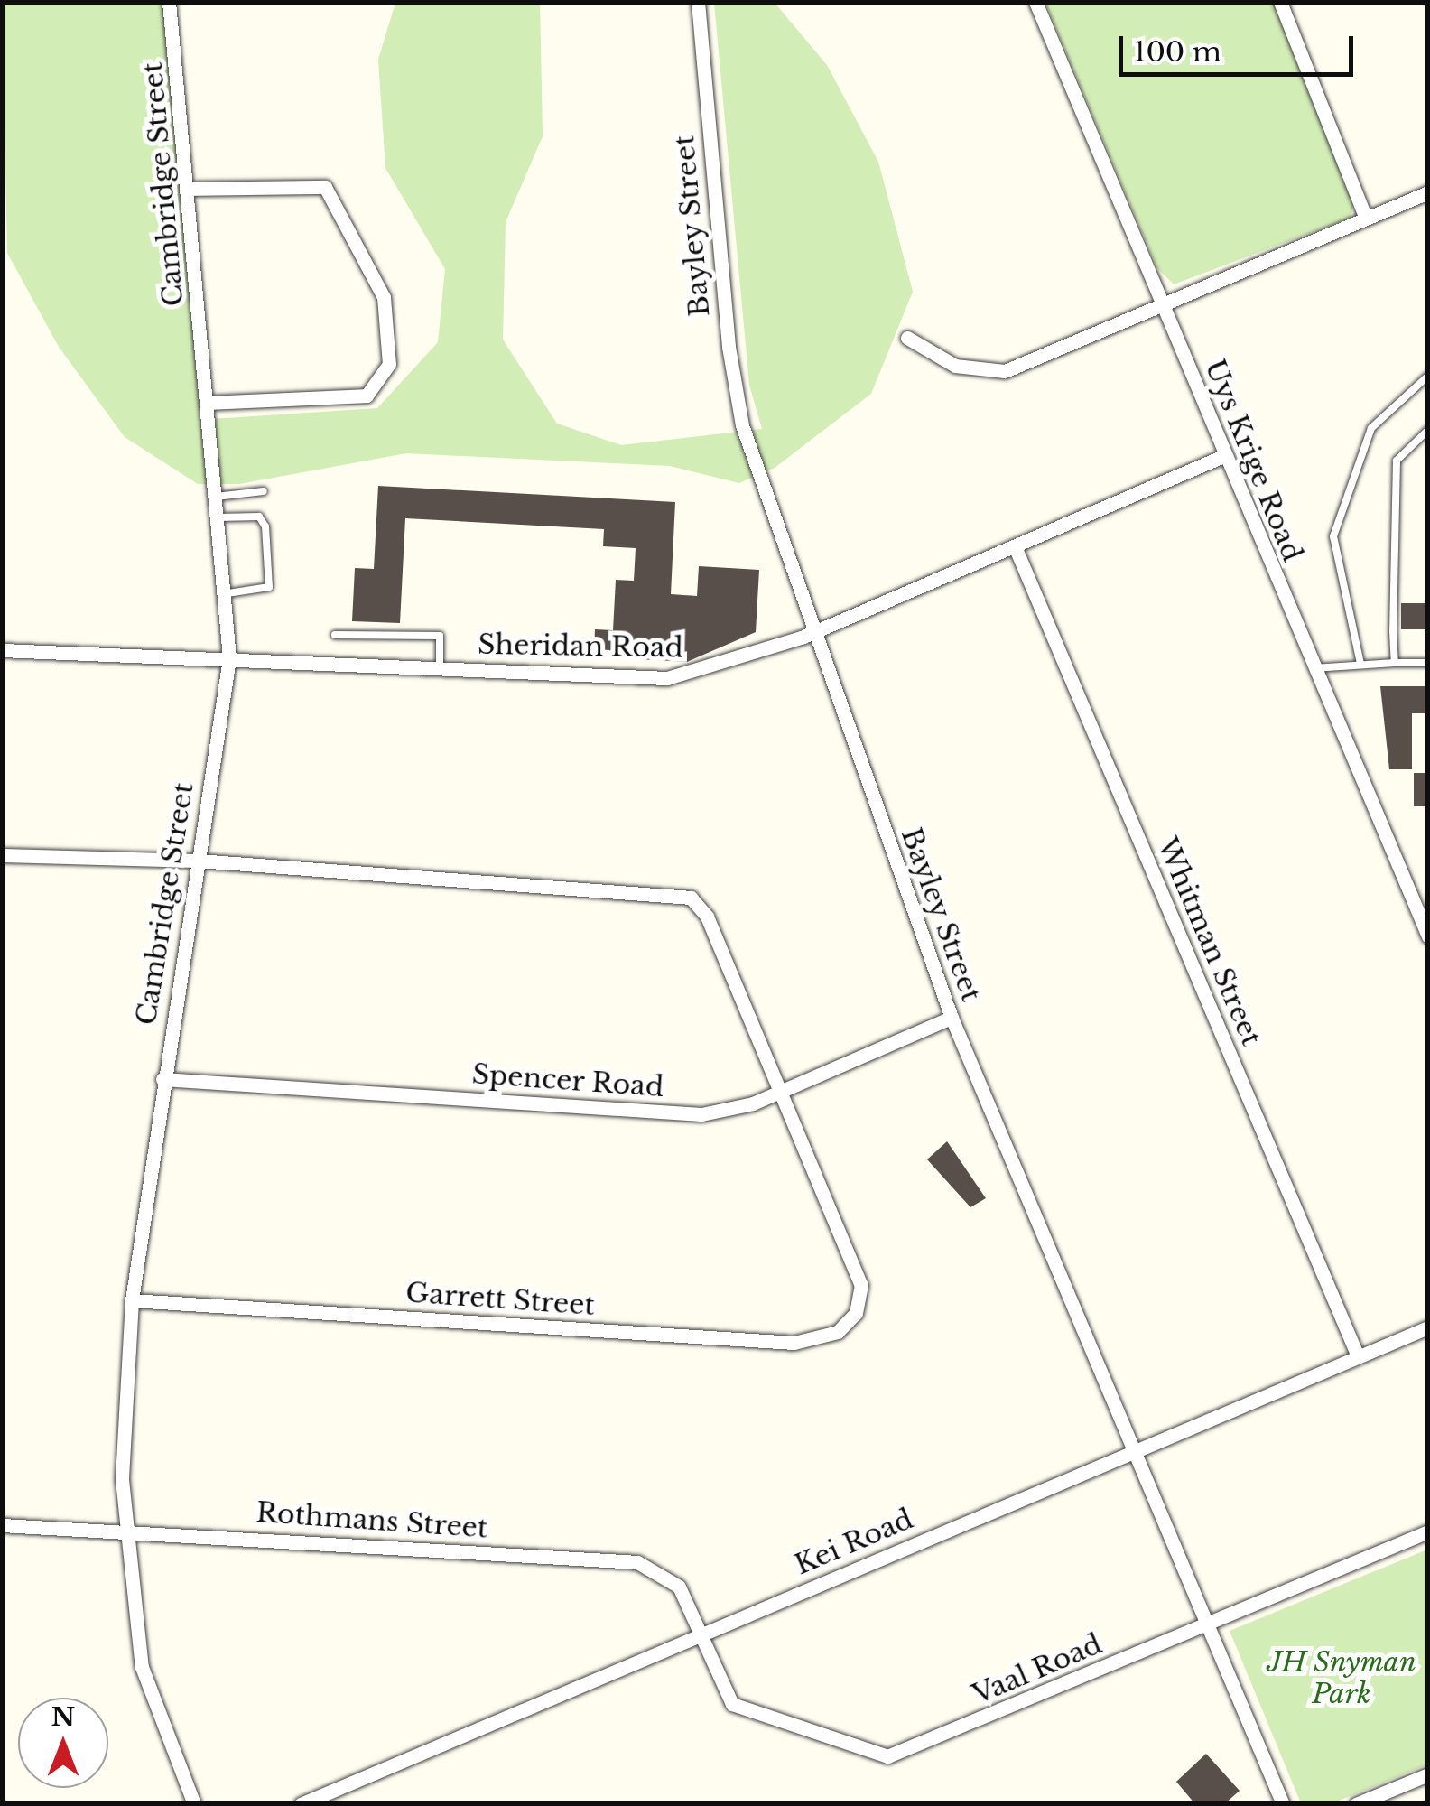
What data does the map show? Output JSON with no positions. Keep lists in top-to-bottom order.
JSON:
{
  "streets": {
    "street": [
      "Cambridge Street",
      "Bayley Street",
      "Uys Krige Road",
      "Sheridan Road",
      "Whitman Street",
      "Spencer Road",
      "Garrett Street",
      "Rothmans Street",
      "Kei Road",
      "Vaal Road"
    ]
  },
  "crossings": [
    ["Cambridge Street", "Sheridan Road"],
    ["Cambridge Street", "Spencer Road"],
    ["Cambridge Street", "Garrett Street"],
    ["Cambridge Street", "Rothmans Street"],
    ["Bayley Street", "Sheridan Road"],
    ["Bayley Street", "Spencer Road"],
    ["Bayley Street", "Kei Road"],
    ["Bayley Street", "Vaal Road"],
    ["Uys Krige Road", "Sheridan Road"],
    ["Sheridan Road", "Whitman Street"],
    ["Whitman Street", "Kei Road"],
    ["Spencer Road", "Garrett Street"],
    ["Rothmans Street", "Kei Road"],
    ["Rothmans Street", "Vaal Road"],
    ["Kei Road", "Vaal Road"]
  ],
  "parks": ["JH Snyman Park"],
  "scale_bar": "100 m",
  "north": "top"
}
